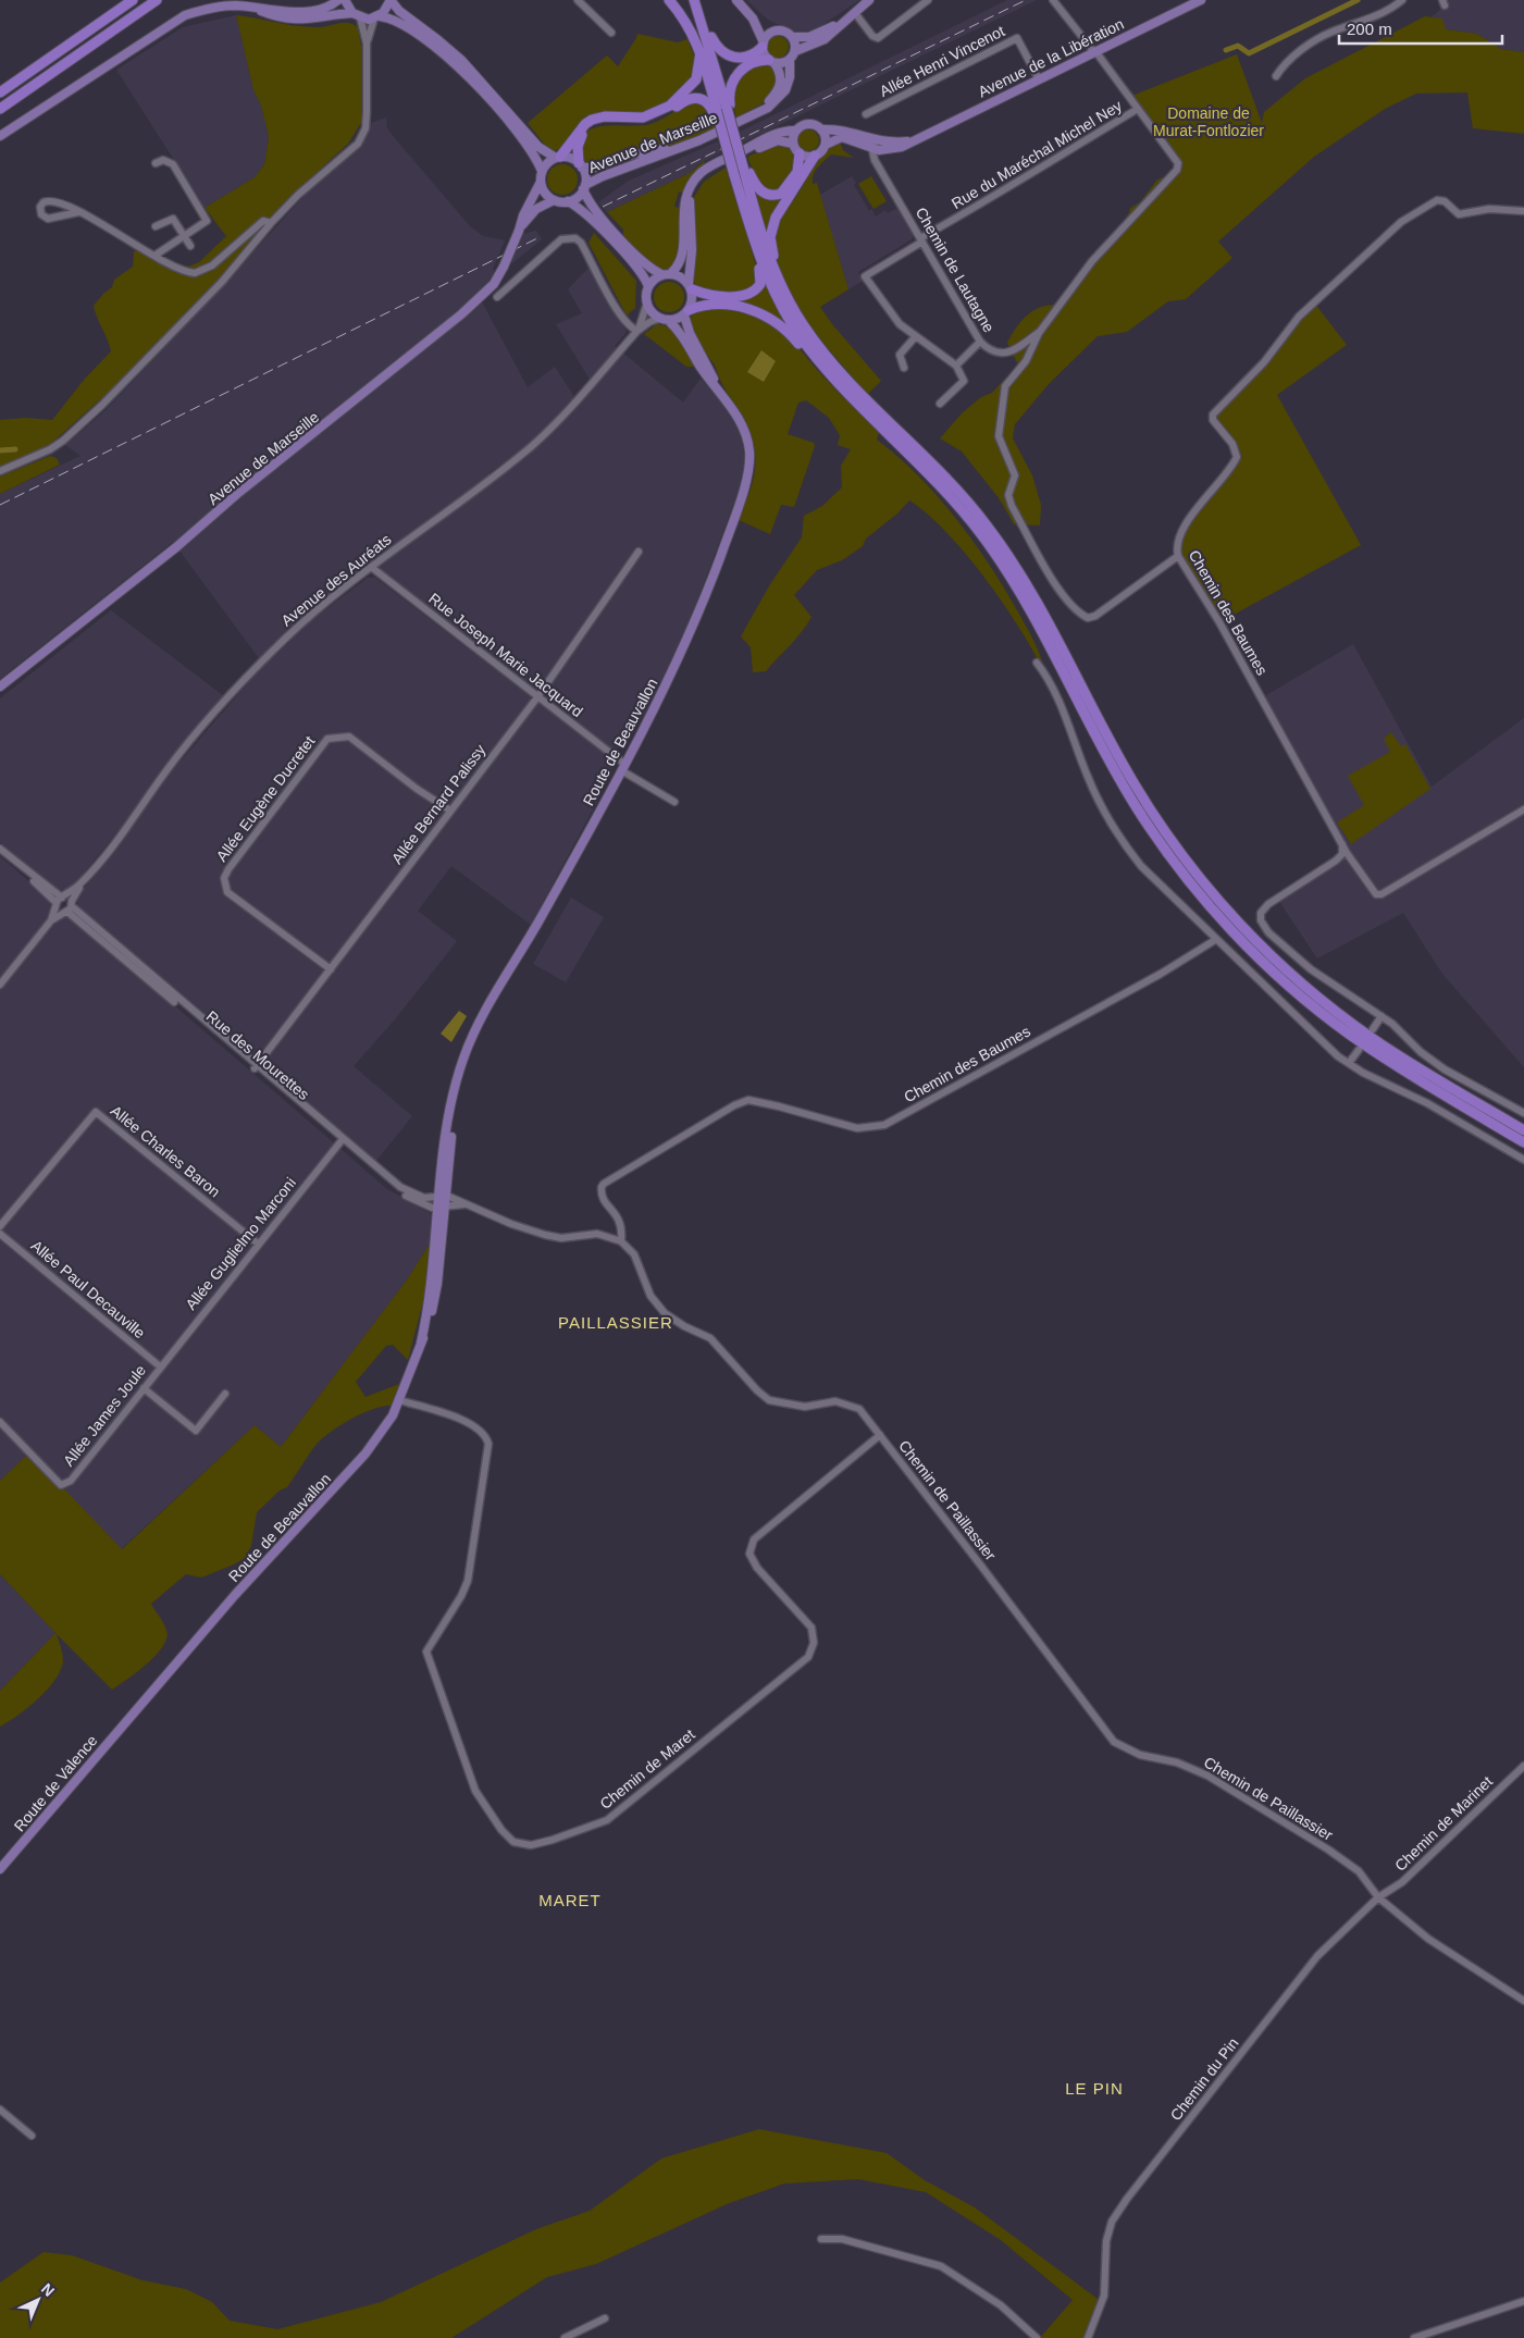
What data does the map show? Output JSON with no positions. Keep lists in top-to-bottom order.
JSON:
{
  "streets": {
    "main road": [
      "Avenue de la Libération",
      "Avenue de Marseille",
      "Route de Beauvallon",
      "Route de Valence"
    ],
    "street": [
      "Allée Henri Vincenot",
      "Rue du Maréchal Michel Ney",
      "Chemin de Lautagne",
      "Avenue des Auréats",
      "Chemin des Baumes",
      "Rue Joseph Marie Jacquard",
      "Allée Eugène Ducretet",
      "Allée Bernard Palissy",
      "Rue des Mourettes",
      "Allée Charles Baron",
      "Allée Guglielmo Marconi",
      "Allée Paul Decauville",
      "Allée James Joule",
      "Chemin de Paillassier",
      "Chemin de Maret",
      "Chemin de Marinet",
      "Chemin du Pin"
    ]
  },
  "crossings": [
    ["Avenue de la Libération", "Allée Henri Vincenot"],
    ["Avenue de la Libération", "Chemin de Lautagne"],
    ["Rue du Maréchal Michel Ney", "Chemin de Lautagne"],
    ["Avenue des Auréats", "Rue Joseph Marie Jacquard"],
    ["Avenue des Auréats", "Rue des Mourettes"],
    ["Chemin des Baumes", "Chemin de Paillassier"],
    ["Rue Joseph Marie Jacquard", "Route de Beauvallon"],
    ["Rue Joseph Marie Jacquard", "Allée Bernard Palissy"],
    ["Route de Beauvallon", "Rue des Mourettes"],
    ["Route de Beauvallon", "Chemin de Maret"],
    ["Route de Beauvallon", "Route de Valence"],
    ["Allée Eugène Ducretet", "Allée Bernard Palissy"],
    ["Allée Bernard Palissy", "Rue des Mourettes"],
    ["Rue des Mourettes", "Allée Guglielmo Marconi"],
    ["Allée Charles Baron", "Allée Guglielmo Marconi"],
    ["Allée Guglielmo Marconi", "Allée Paul Decauville"],
    ["Allée Guglielmo Marconi", "Allée James Joule"],
    ["Allée Paul Decauville", "Allée James Joule"],
    ["Chemin de Paillassier", "Chemin de Maret"],
    ["Chemin de Paillassier", "Chemin de Marinet"],
    ["Chemin de Paillassier", "Chemin du Pin"],
    ["Chemin de Marinet", "Chemin du Pin"]
  ],
  "districts": ["PAILLASSIER", "MARET", "LE PIN"],
  "parks": ["Domaine de Murat-Fontlozier"],
  "scale_bar": "200 m",
  "north": "top right"
}
